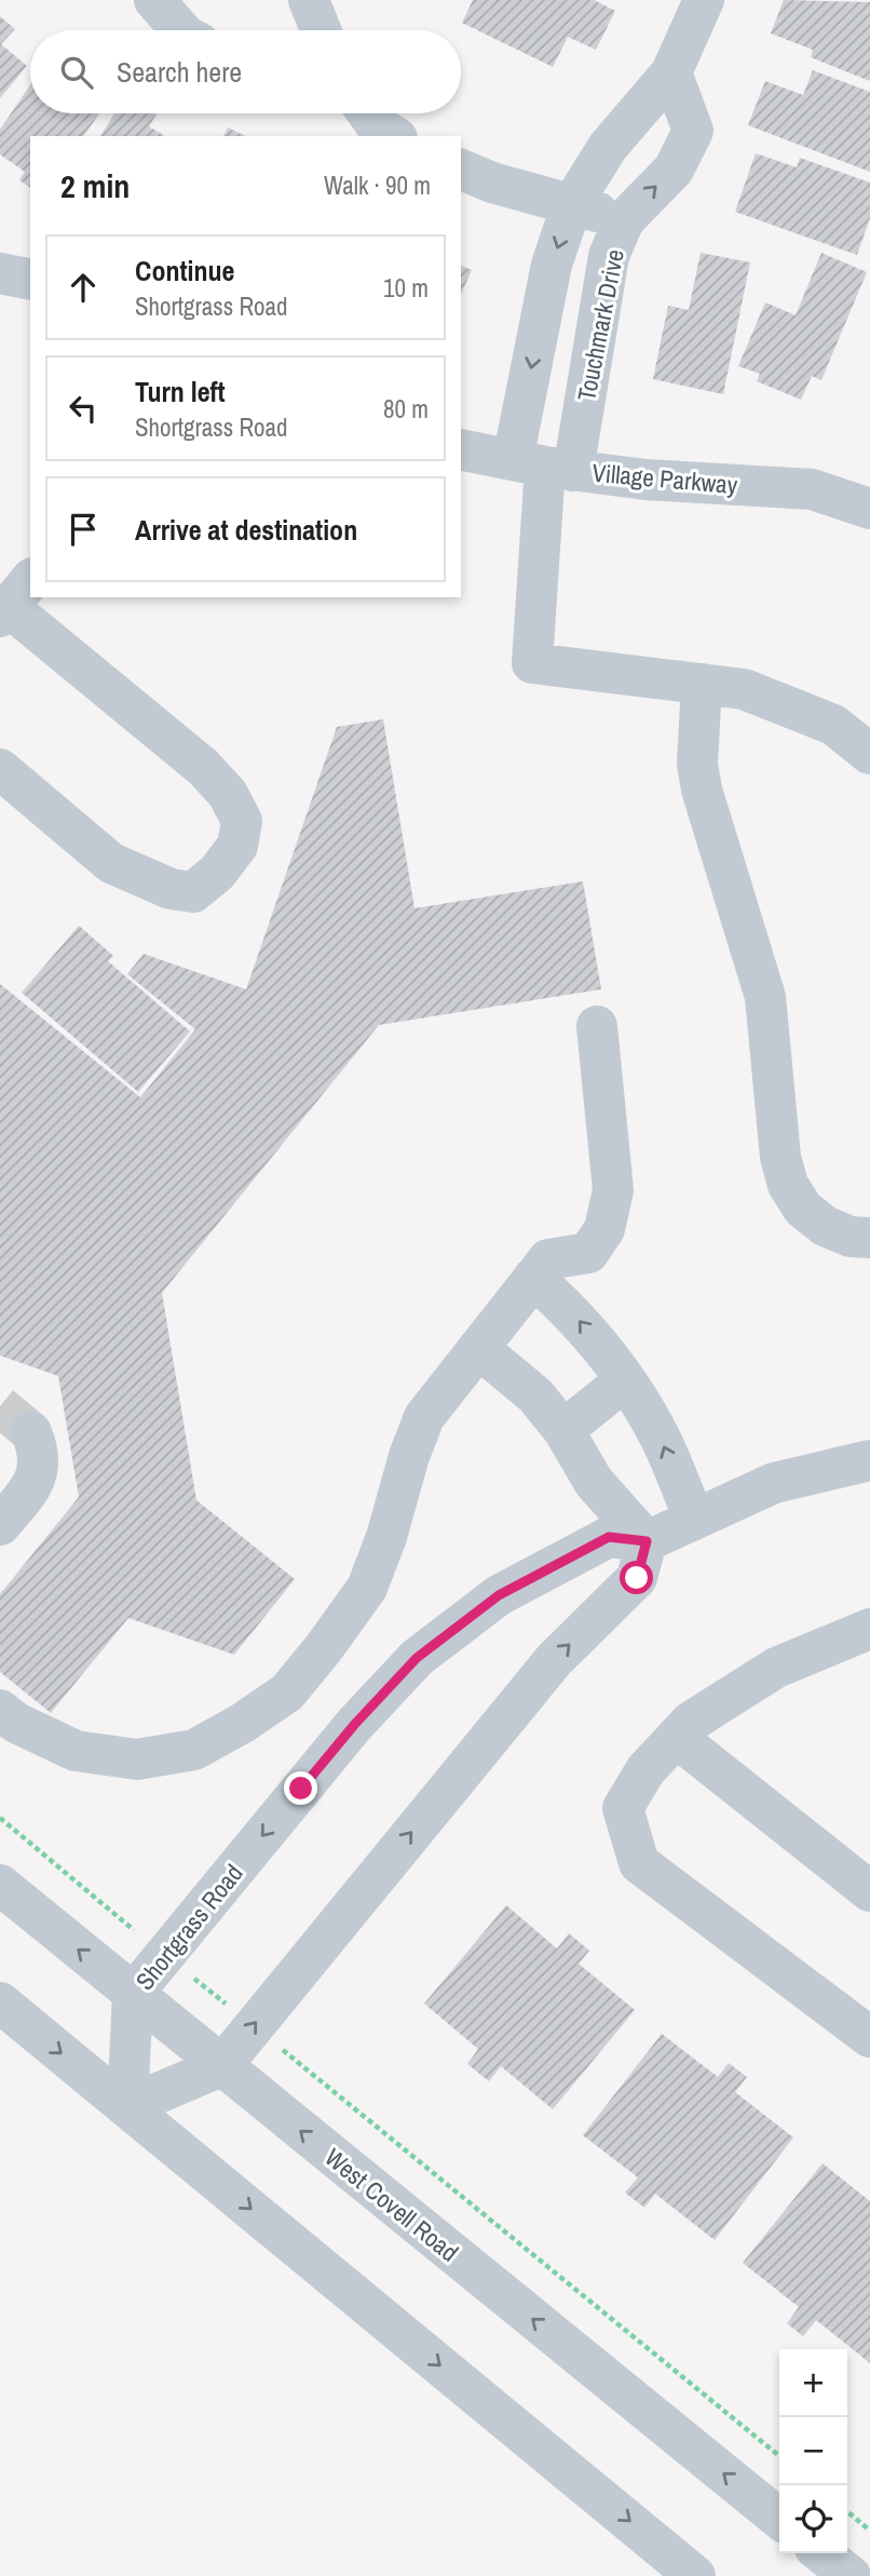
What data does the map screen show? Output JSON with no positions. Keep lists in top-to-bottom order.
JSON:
{
  "streets": {
    "street": [
      "Touchmark Drive",
      "Village Parkway",
      "Shortgrass Road",
      "West Covell Road"
    ]
  },
  "crossings": [
    ["Touchmark Drive", "Village Parkway"],
    ["Shortgrass Road", "West Covell Road"]
  ],
  "page": {
    "search": "Search here",
    "heading": ["2 min", "Walk · 90 m"],
    "list": [
      ["Continue", "Shortgrass Road", "10 m"],
      ["Turn left", "Shortgrass Road", "80 m"],
      "Arrive at destination"
    ],
    "map_buttons": ["+", "−"]
  }
}
